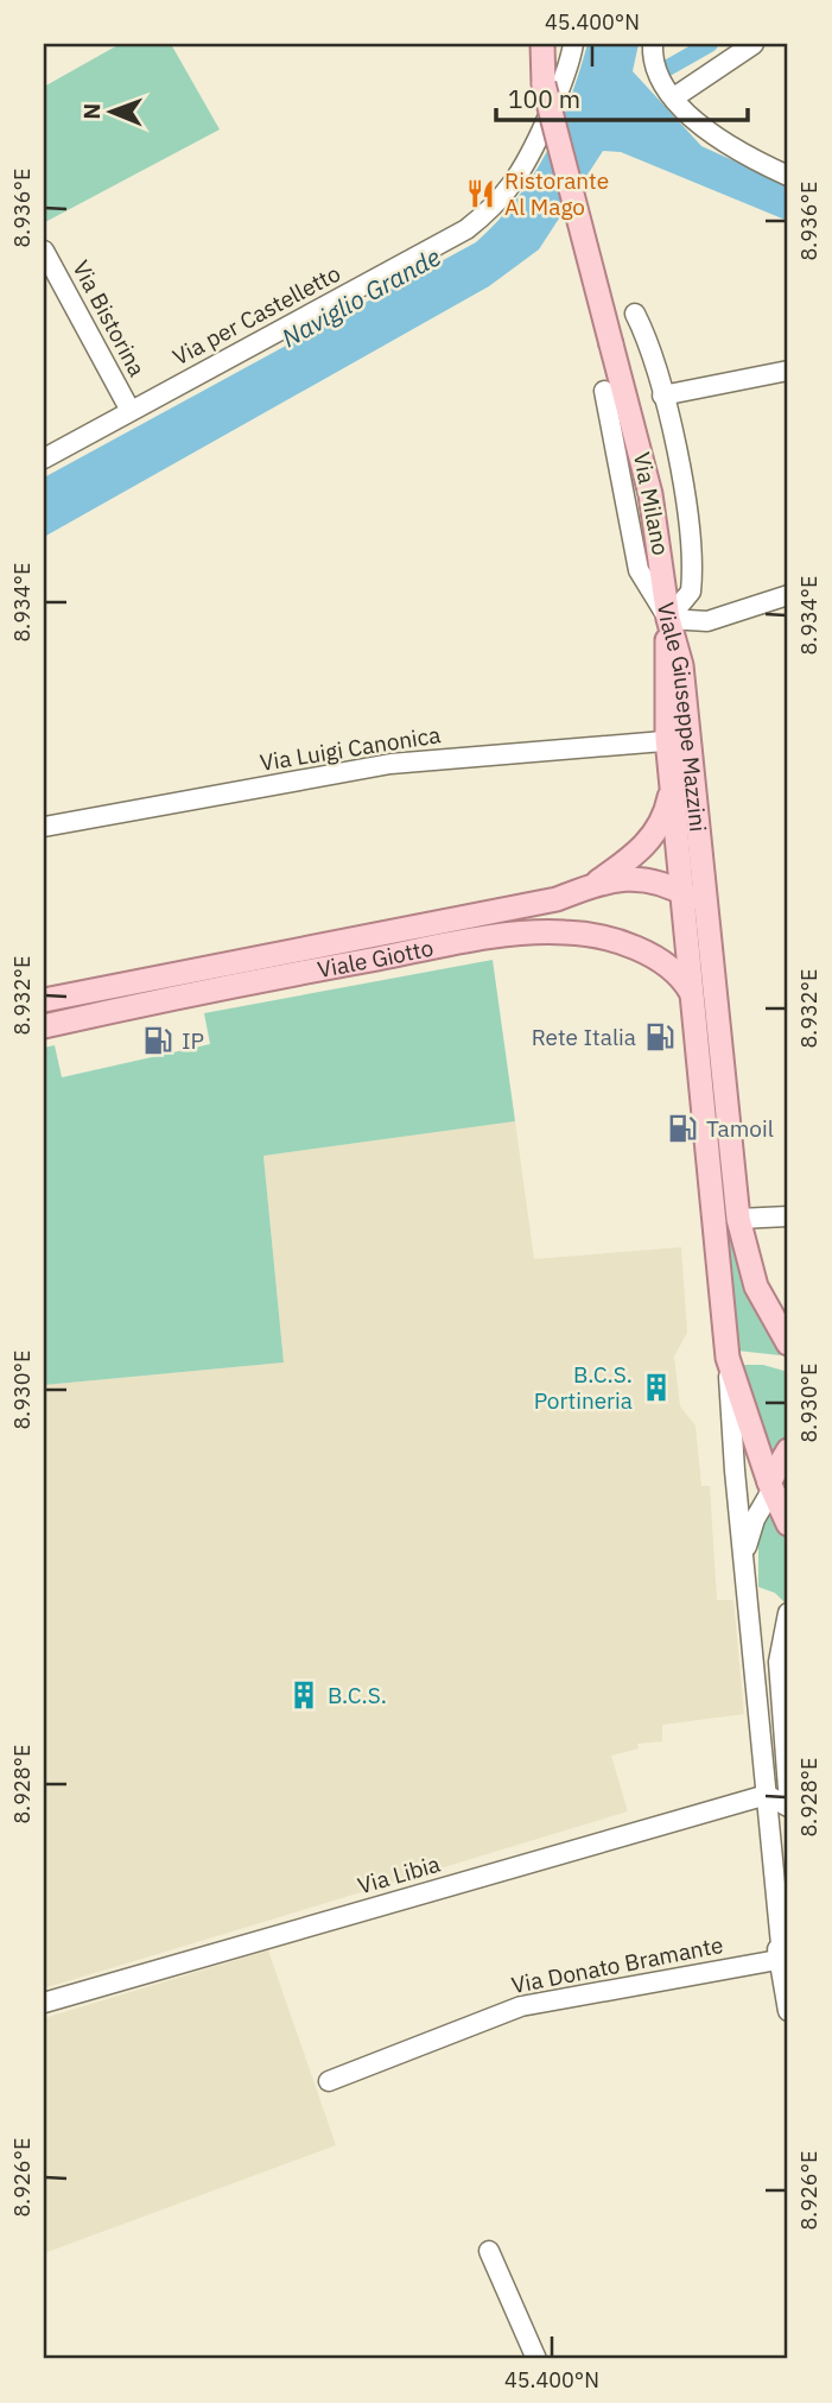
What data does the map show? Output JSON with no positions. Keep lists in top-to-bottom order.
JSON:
{
  "streets": {
    "main road": ["Viale Giuseppe Mazzini", "Viale Giotto"],
    "street": [
      "Via per Castelletto",
      "Via Bistorina",
      "Via Milano",
      "Via Luigi Canonica",
      "Via Libia",
      "Via Donato Bramante"
    ]
  },
  "crossings": [
    ["Via per Castelletto", "Via Bistorina"],
    ["Via Milano", "Viale Giuseppe Mazzini"],
    ["Viale Giuseppe Mazzini", "Via Luigi Canonica"],
    ["Viale Giuseppe Mazzini", "Viale Giotto"],
    ["Viale Giuseppe Mazzini", "Via Libia"],
    ["Viale Giuseppe Mazzini", "Via Donato Bramante"]
  ],
  "water": ["Naviglio Grande"],
  "places": {
    "restaurant": ["Ristorante Al Mago"],
    "fuel station": ["Rete Italia", "IP", "Tamoil"],
    "building": ["B.C.S. Portineria", "B.C.S."]
  },
  "scale_bar": "100 m",
  "north": "left",
  "coordinates": [
    "45.400°N",
    "8.936°E",
    "8.934°E",
    "8.932°E",
    "8.930°E",
    "8.928°E",
    "8.926°E"
  ]
}
